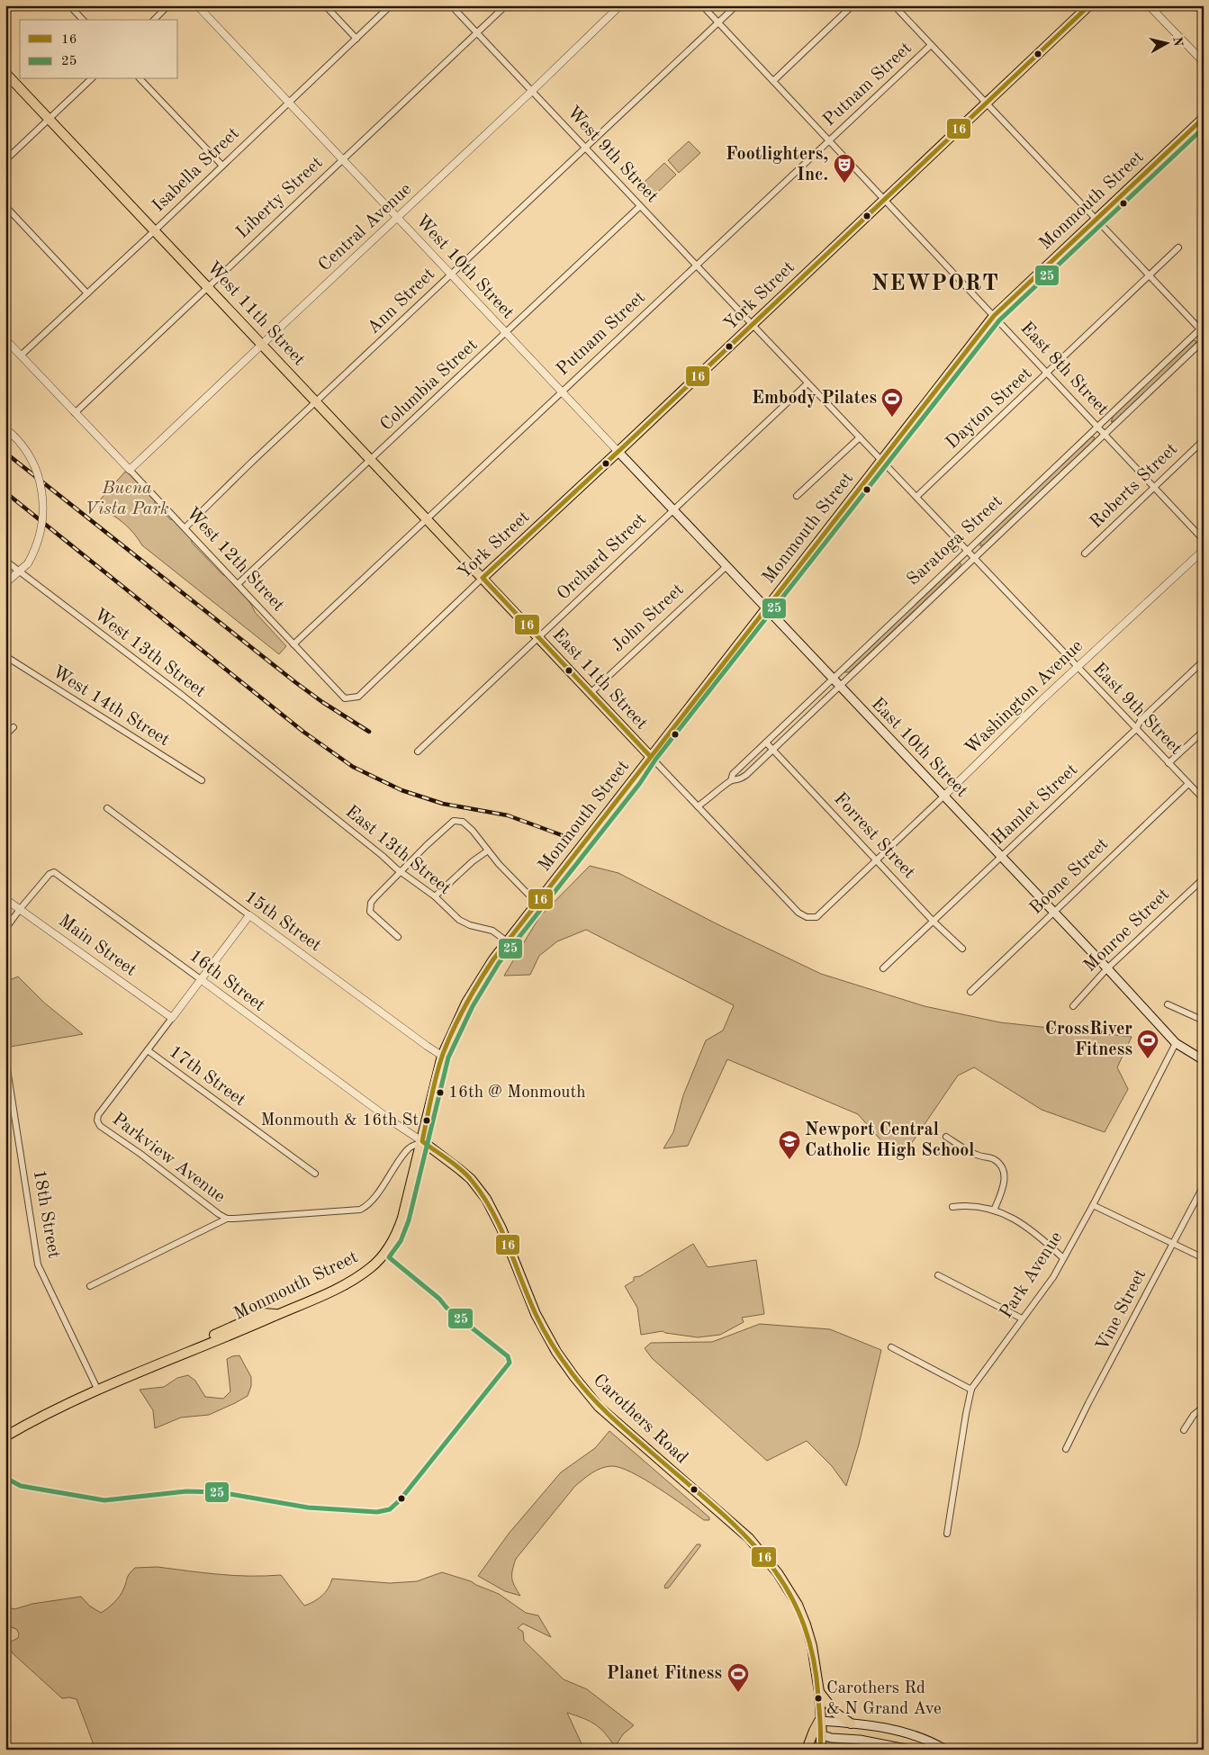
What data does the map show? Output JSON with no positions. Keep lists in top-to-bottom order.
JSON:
{
  "streets": {
    "main road": [
      "Monmouth Street",
      "York Street",
      "West 11th Street",
      "East 11th Street",
      "East 10th Street",
      "Carothers Road"
    ],
    "street": [
      "Putnam Street",
      "West 9th Street",
      "Isabella Street",
      "Liberty Street",
      "Central Avenue",
      "West 10th Street",
      "Ann Street",
      "East 8th Street",
      "Columbia Street",
      "Dayton Street",
      "Roberts Street",
      "Saratoga Street",
      "Orchard Street",
      "West 12th Street",
      "John Street",
      "West 13th Street",
      "Washington Avenue",
      "West 14th Street",
      "East 9th Street",
      "Hamlet Street",
      "Forrest Street",
      "East 13th Street",
      "Boone Street",
      "15th Street",
      "Monroe Street",
      "Main Street",
      "16th Street",
      "17th Street",
      "Parkview Avenue",
      "18th Street",
      "Park Avenue",
      "Vine Street"
    ]
  },
  "crossings": [
    ["Putnam Street", "West 9th Street"],
    ["Putnam Street", "West 10th Street"],
    ["Putnam Street", "West 11th Street"],
    ["Putnam Street", "East 8th Street"],
    ["Putnam Street", "West 12th Street"],
    ["West 9th Street", "Liberty Street"],
    ["West 9th Street", "Central Avenue"],
    ["West 9th Street", "York Street"],
    ["West 9th Street", "Ann Street"],
    ["West 9th Street", "Columbia Street"],
    ["West 9th Street", "East 9th Street"],
    ["Isabella Street", "West 10th Street"],
    ["Isabella Street", "West 11th Street"],
    ["Isabella Street", "West 12th Street"],
    ["Liberty Street", "West 10th Street"],
    ["Liberty Street", "West 11th Street"],
    ["Liberty Street", "West 12th Street"],
    ["Monmouth Street", "East 8th Street"],
    ["Monmouth Street", "East 11th Street"],
    ["Monmouth Street", "East 9th Street"],
    ["Monmouth Street", "East 10th Street"],
    ["Monmouth Street", "East 13th Street"],
    ["Monmouth Street", "15th Street"],
    ["Monmouth Street", "16th Street"],
    ["Monmouth Street", "Parkview Avenue"],
    ["Monmouth Street", "18th Street"],
    ["Monmouth Street", "Carothers Road"],
    ["Central Avenue", "West 10th Street"],
    ["Central Avenue", "West 11th Street"],
    ["Central Avenue", "West 12th Street"],
    ["West 10th Street", "York Street"],
    ["West 10th Street", "Ann Street"],
    ["West 10th Street", "Columbia Street"],
    ["West 10th Street", "East 10th Street"],
    ["York Street", "West 11th Street"],
    ["York Street", "East 8th Street"],
    ["York Street", "West 12th Street"],
    ["York Street", "East 11th Street"],
    ["York Street", "East 9th Street"],
    ["York Street", "East 10th Street"],
    ["Ann Street", "West 11th Street"],
    ["Ann Street", "East 8th Street"],
    ["Ann Street", "West 12th Street"],
    ["West 11th Street", "Columbia Street"],
    ["West 11th Street", "East 11th Street"],
    ["East 8th Street", "Dayton Street"],
    ["East 8th Street", "Roberts Street"],
    ["East 8th Street", "Saratoga Street"],
    ["Columbia Street", "West 12th Street"],
    ["Dayton Street", "East 9th Street"],
    ["Saratoga Street", "East 11th Street"],
    ["Saratoga Street", "East 9th Street"],
    ["Saratoga Street", "East 10th Street"],
    ["Saratoga Street", "Forrest Street"],
    ["Orchard Street", "East 11th Street"],
    ["Orchard Street", "East 9th Street"],
    ["Orchard Street", "East 10th Street"],
    ["John Street", "East 11th Street"],
    ["John Street", "East 10th Street"],
    ["West 13th Street", "East 13th Street"],
    ["East 11th Street", "Washington Avenue"],
    ["Washington Avenue", "East 9th Street"],
    ["Washington Avenue", "East 10th Street"],
    ["Washington Avenue", "Forrest Street"],
    ["East 9th Street", "Hamlet Street"],
    ["East 9th Street", "Boone Street"],
    ["East 10th Street", "Hamlet Street"],
    ["East 10th Street", "Boone Street"],
    ["East 10th Street", "Monroe Street"],
    ["East 10th Street", "Park Avenue"],
    ["Hamlet Street", "Forrest Street"],
    ["15th Street", "Parkview Avenue"],
    ["Main Street", "16th Street"],
    ["Main Street", "Parkview Avenue"],
    ["16th Street", "Parkview Avenue"],
    ["16th Street", "Carothers Road"],
    ["17th Street", "Parkview Avenue"],
    ["Parkview Avenue", "Carothers Road"]
  ],
  "districts": ["NEWPORT"],
  "parks": ["Buena Vista Park"],
  "places": {
    "theatre": ["Footlighters, Inc."],
    "sports": ["Embody Pilates", "CrossRiver Fitness", "Planet Fitness"],
    "other": ["16th @ Monmouth", "Monmouth & 16th St", "Carothers Rd & N Grand Ave"],
    "school or university": ["Newport Central Catholic High School"]
  },
  "lines": ["transit line 16", "transit line 25"],
  "legend": ["16", "25"],
  "north": "right"
}
